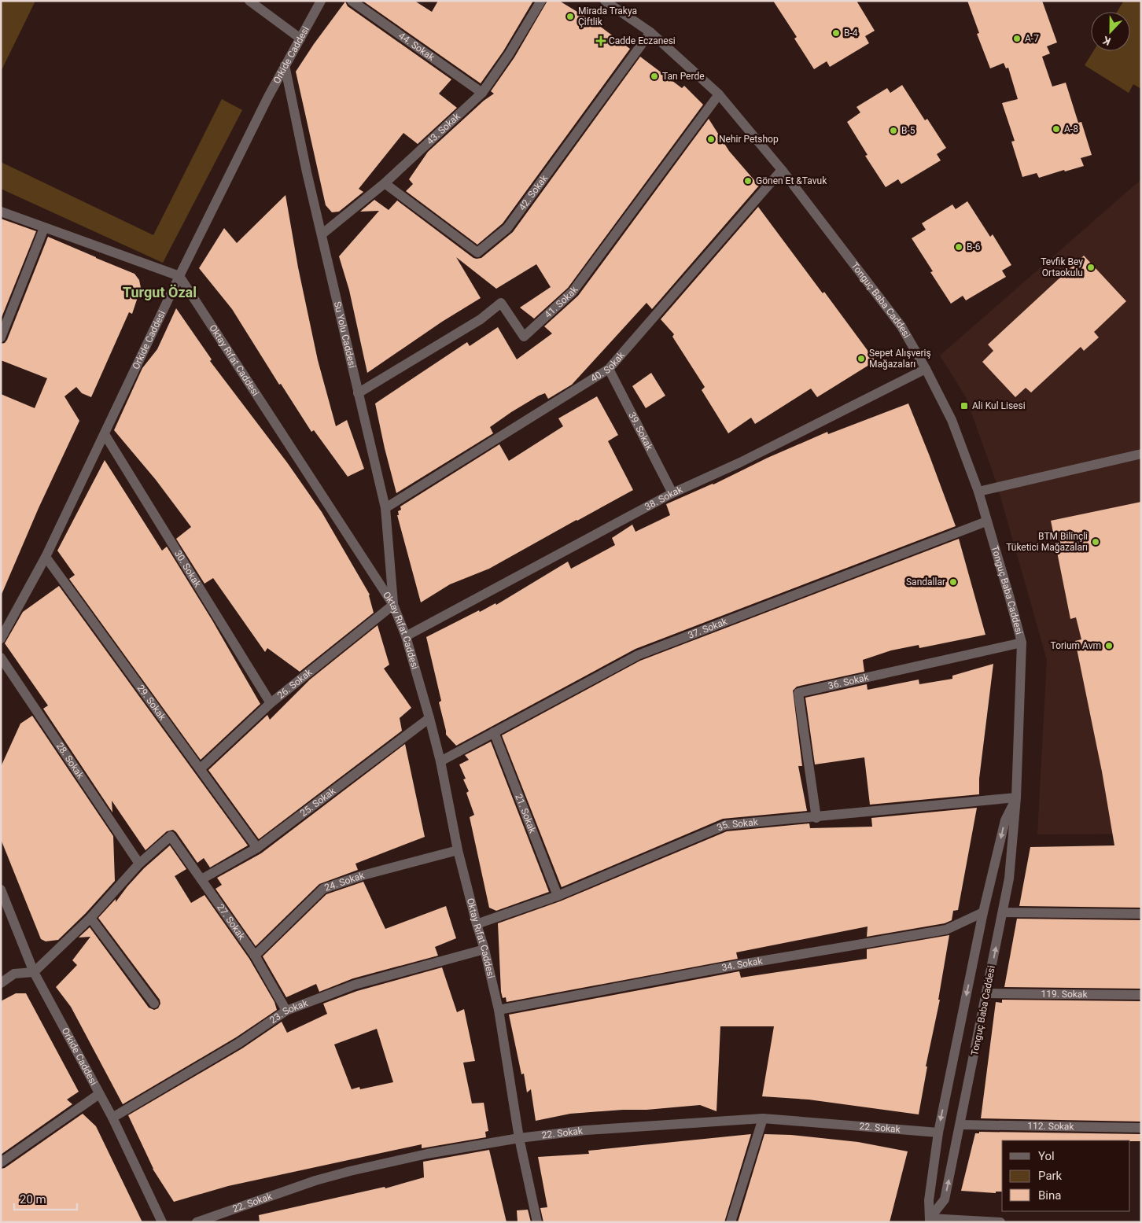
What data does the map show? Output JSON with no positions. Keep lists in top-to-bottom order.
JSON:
{
  "streets": {
    "street": [
      "44. Sokak",
      "Orkide Caddesi",
      "43. Sokak",
      "42. Sokak",
      "Tonguç Baba Caddesi",
      "41. Sokak",
      "Su Yolu Caddesi",
      "Oktay Rıfat Caddesi",
      "40. Sokak",
      "39. Sokak",
      "38. Sokak",
      "30. Sokak",
      "37. Sokak",
      "36. Sokak",
      "26. Sokak",
      "29. Sokak",
      "28. Sokak",
      "25. Sokak",
      "21. Sokak",
      "35. Sokak",
      "24. Sokak",
      "27. Sokak",
      "34. Sokak",
      "119. Sokak",
      "23. Sokak",
      "112. Sokak",
      "22. Sokak"
    ]
  },
  "crossings": [
    ["44. Sokak", "43. Sokak"],
    ["Orkide Caddesi", "Su Yolu Caddesi"],
    ["Orkide Caddesi", "Oktay Rıfat Caddesi"],
    ["Orkide Caddesi", "30. Sokak"],
    ["Orkide Caddesi", "29. Sokak"],
    ["Orkide Caddesi", "23. Sokak"],
    ["43. Sokak", "42. Sokak"],
    ["43. Sokak", "Su Yolu Caddesi"],
    ["42. Sokak", "Tonguç Baba Caddesi"],
    ["Tonguç Baba Caddesi", "41. Sokak"],
    ["Tonguç Baba Caddesi", "40. Sokak"],
    ["Tonguç Baba Caddesi", "38. Sokak"],
    ["Tonguç Baba Caddesi", "37. Sokak"],
    ["Tonguç Baba Caddesi", "36. Sokak"],
    ["Tonguç Baba Caddesi", "35. Sokak"],
    ["Tonguç Baba Caddesi", "34. Sokak"],
    ["Tonguç Baba Caddesi", "119. Sokak"],
    ["Tonguç Baba Caddesi", "112. Sokak"],
    ["Tonguç Baba Caddesi", "22. Sokak"],
    ["41. Sokak", "Su Yolu Caddesi"],
    ["Su Yolu Caddesi", "Oktay Rıfat Caddesi"],
    ["Su Yolu Caddesi", "40. Sokak"],
    ["Su Yolu Caddesi", "26. Sokak"],
    ["Oktay Rıfat Caddesi", "38. Sokak"],
    ["Oktay Rıfat Caddesi", "37. Sokak"],
    ["Oktay Rıfat Caddesi", "26. Sokak"],
    ["Oktay Rıfat Caddesi", "25. Sokak"],
    ["Oktay Rıfat Caddesi", "35. Sokak"],
    ["Oktay Rıfat Caddesi", "24. Sokak"],
    ["Oktay Rıfat Caddesi", "34. Sokak"],
    ["Oktay Rıfat Caddesi", "23. Sokak"],
    ["Oktay Rıfat Caddesi", "22. Sokak"],
    ["40. Sokak", "39. Sokak"],
    ["39. Sokak", "38. Sokak"],
    ["30. Sokak", "26. Sokak"],
    ["37. Sokak", "21. Sokak"],
    ["36. Sokak", "35. Sokak"],
    ["26. Sokak", "29. Sokak"],
    ["29. Sokak", "25. Sokak"],
    ["28. Sokak", "27. Sokak"],
    ["25. Sokak", "27. Sokak"],
    ["21. Sokak", "35. Sokak"],
    ["24. Sokak", "27. Sokak"],
    ["27. Sokak", "23. Sokak"]
  ],
  "districts": ["Turgut Özal"],
  "places": {
    "other": [
      "Mirada Trakya Çiftlik",
      "B-4",
      "A-7",
      "Tan Perde",
      "A-8",
      "B-5",
      "Nehir Petshop",
      "Gönen Et &Tavuk",
      "B-6",
      "Tevfik Bey Ortaokulu",
      "Sepet Alışveriş Mağazaları",
      "BTM Bilinçli Tüketici Mağazaları",
      "Sandallar",
      "Torium Avm"
    ],
    "health": ["Cadde Eczanesi"],
    "transit": ["Ali Kul Lisesi"]
  },
  "legend": ["Yol", "Park", "Bina"],
  "scale_bar": "20 m",
  "north": "bottom"
}
